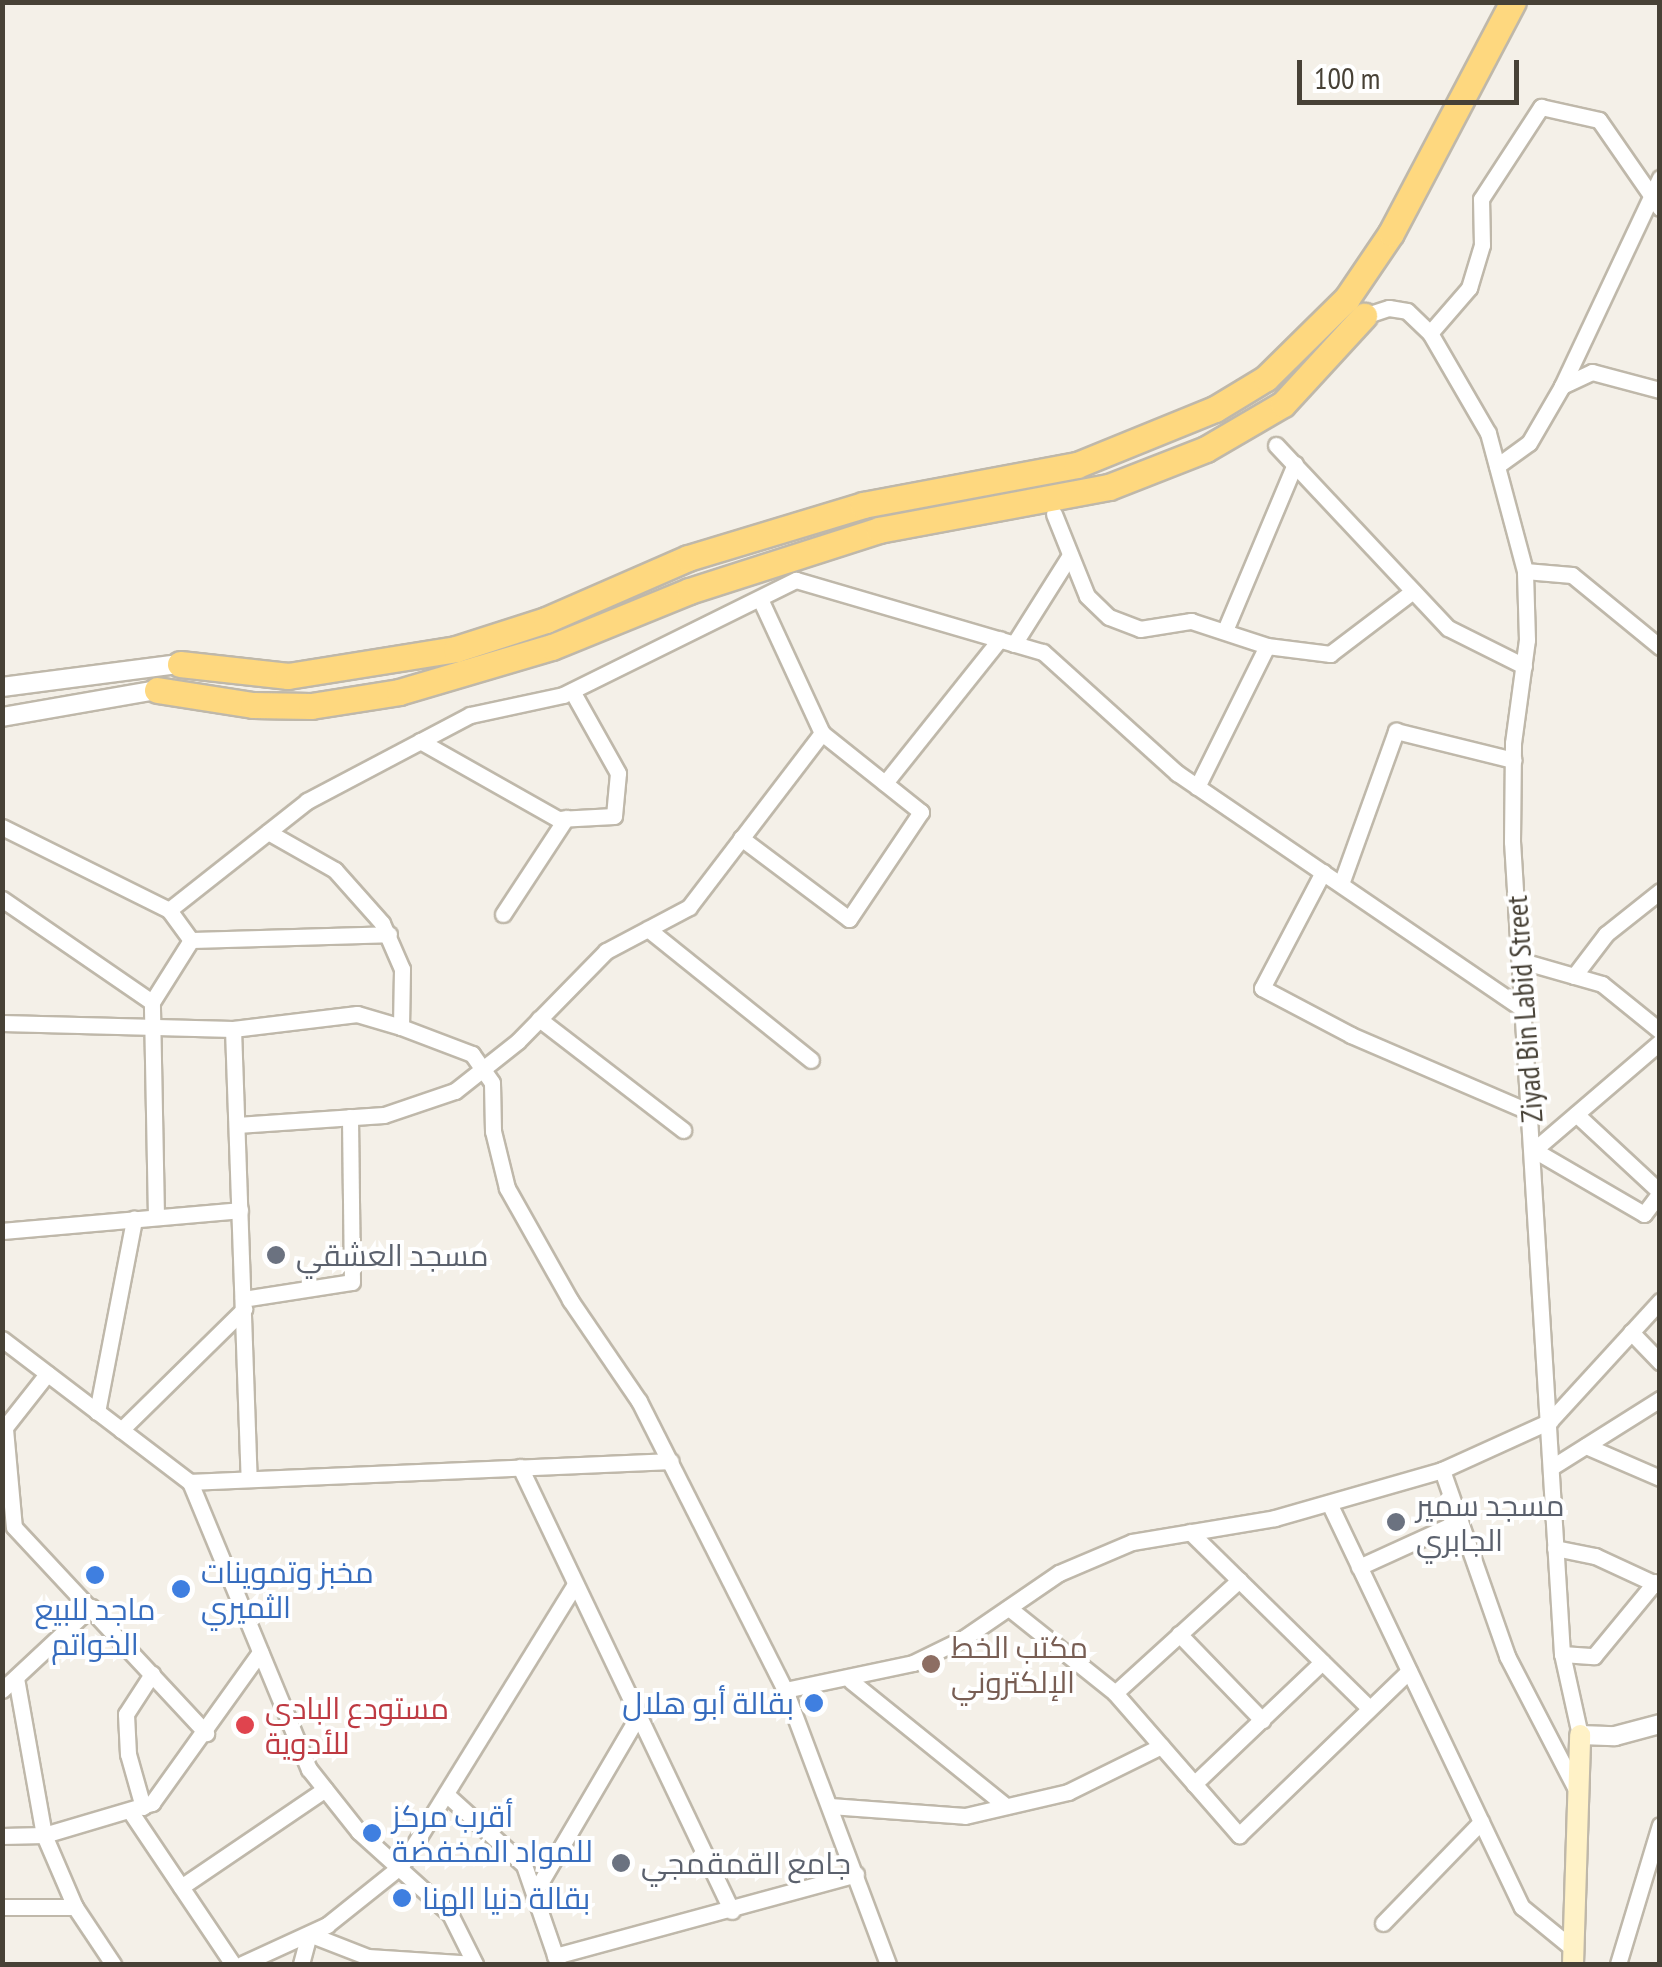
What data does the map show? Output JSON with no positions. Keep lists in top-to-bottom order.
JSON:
{
  "streets": {
    "main road": ["Ziyad Bin Labid Street"]
  },
  "places": [
    "مسجد العشقي",
    "مسجد سمير الجابري",
    "ماجد للبيع الخواتم",
    "مخبز وتموينات الثميري",
    "مكتب الخط الإلكتروني",
    "بقالة أبو هلال",
    "مستودع البادى للأدوية",
    "أقرب مركز للمواد المخفضة",
    "جامع القمقمجي",
    "بقالة دنيا الهنا"
  ],
  "scale_bar": "100 m"
}
